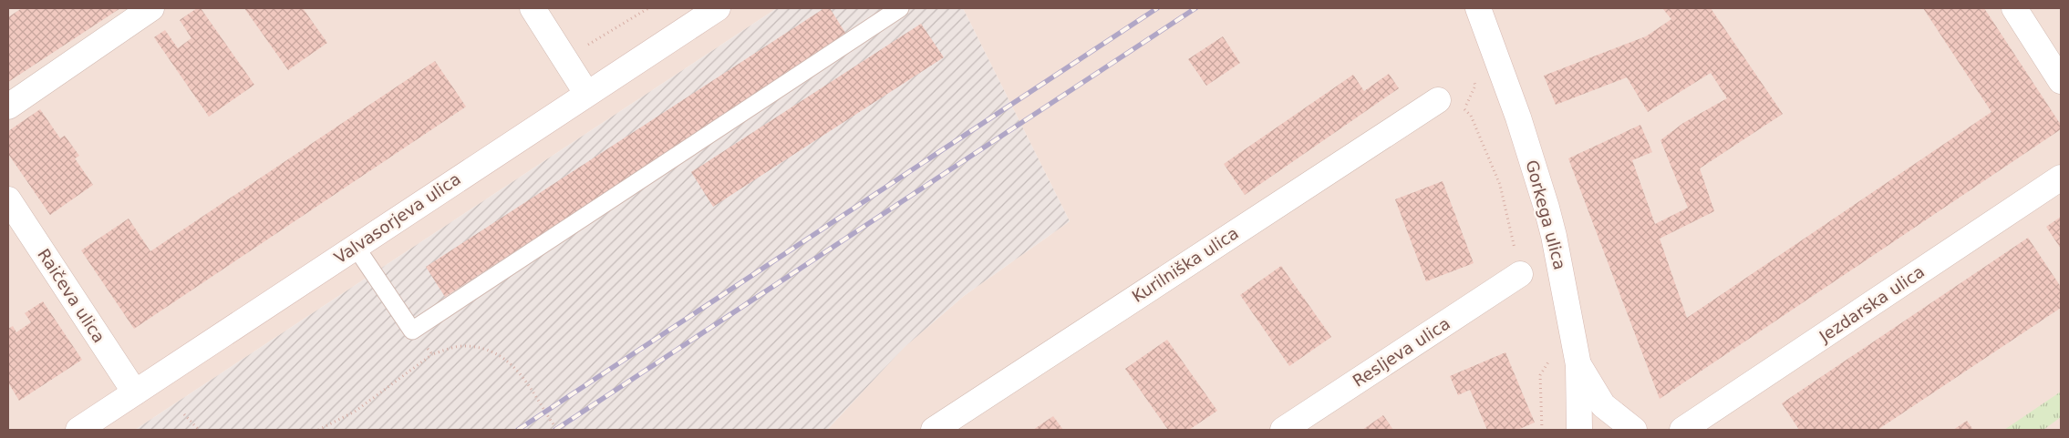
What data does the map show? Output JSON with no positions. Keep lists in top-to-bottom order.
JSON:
{
  "streets": {
    "street": [
      "Gorkega ulica",
      "Valvasorjeva ulica",
      "Kurilniška ulica",
      "Raičeva ulica",
      "Jezdarska ulica",
      "Resljeva ulica"
    ]
  },
  "crossings": [
    ["Valvasorjeva ulica", "Raičeva ulica"]
  ]
}
